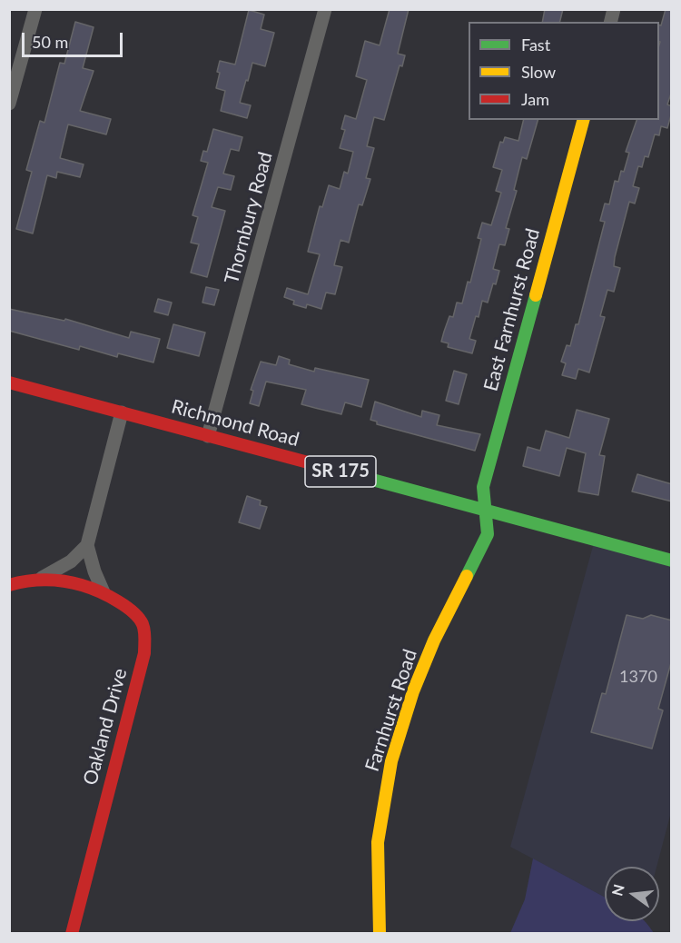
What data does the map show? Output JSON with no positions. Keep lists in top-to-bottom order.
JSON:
{
  "streets": {
    "street": [
      "Thornbury Road",
      "East Farnhurst Road",
      "Richmond Road",
      "SR 175",
      "Farnhurst Road",
      "Oakland Drive"
    ]
  },
  "crossings": [
    ["Thornbury Road", "Richmond Road"],
    ["East Farnhurst Road", "Richmond Road"],
    ["East Farnhurst Road", "Farnhurst Road"],
    ["Richmond Road", "Farnhurst Road"]
  ],
  "house_numbers": ["1370"],
  "legend": ["Fast", "Slow", "Jam"],
  "scale_bar": "50 m",
  "north": "left"
}
